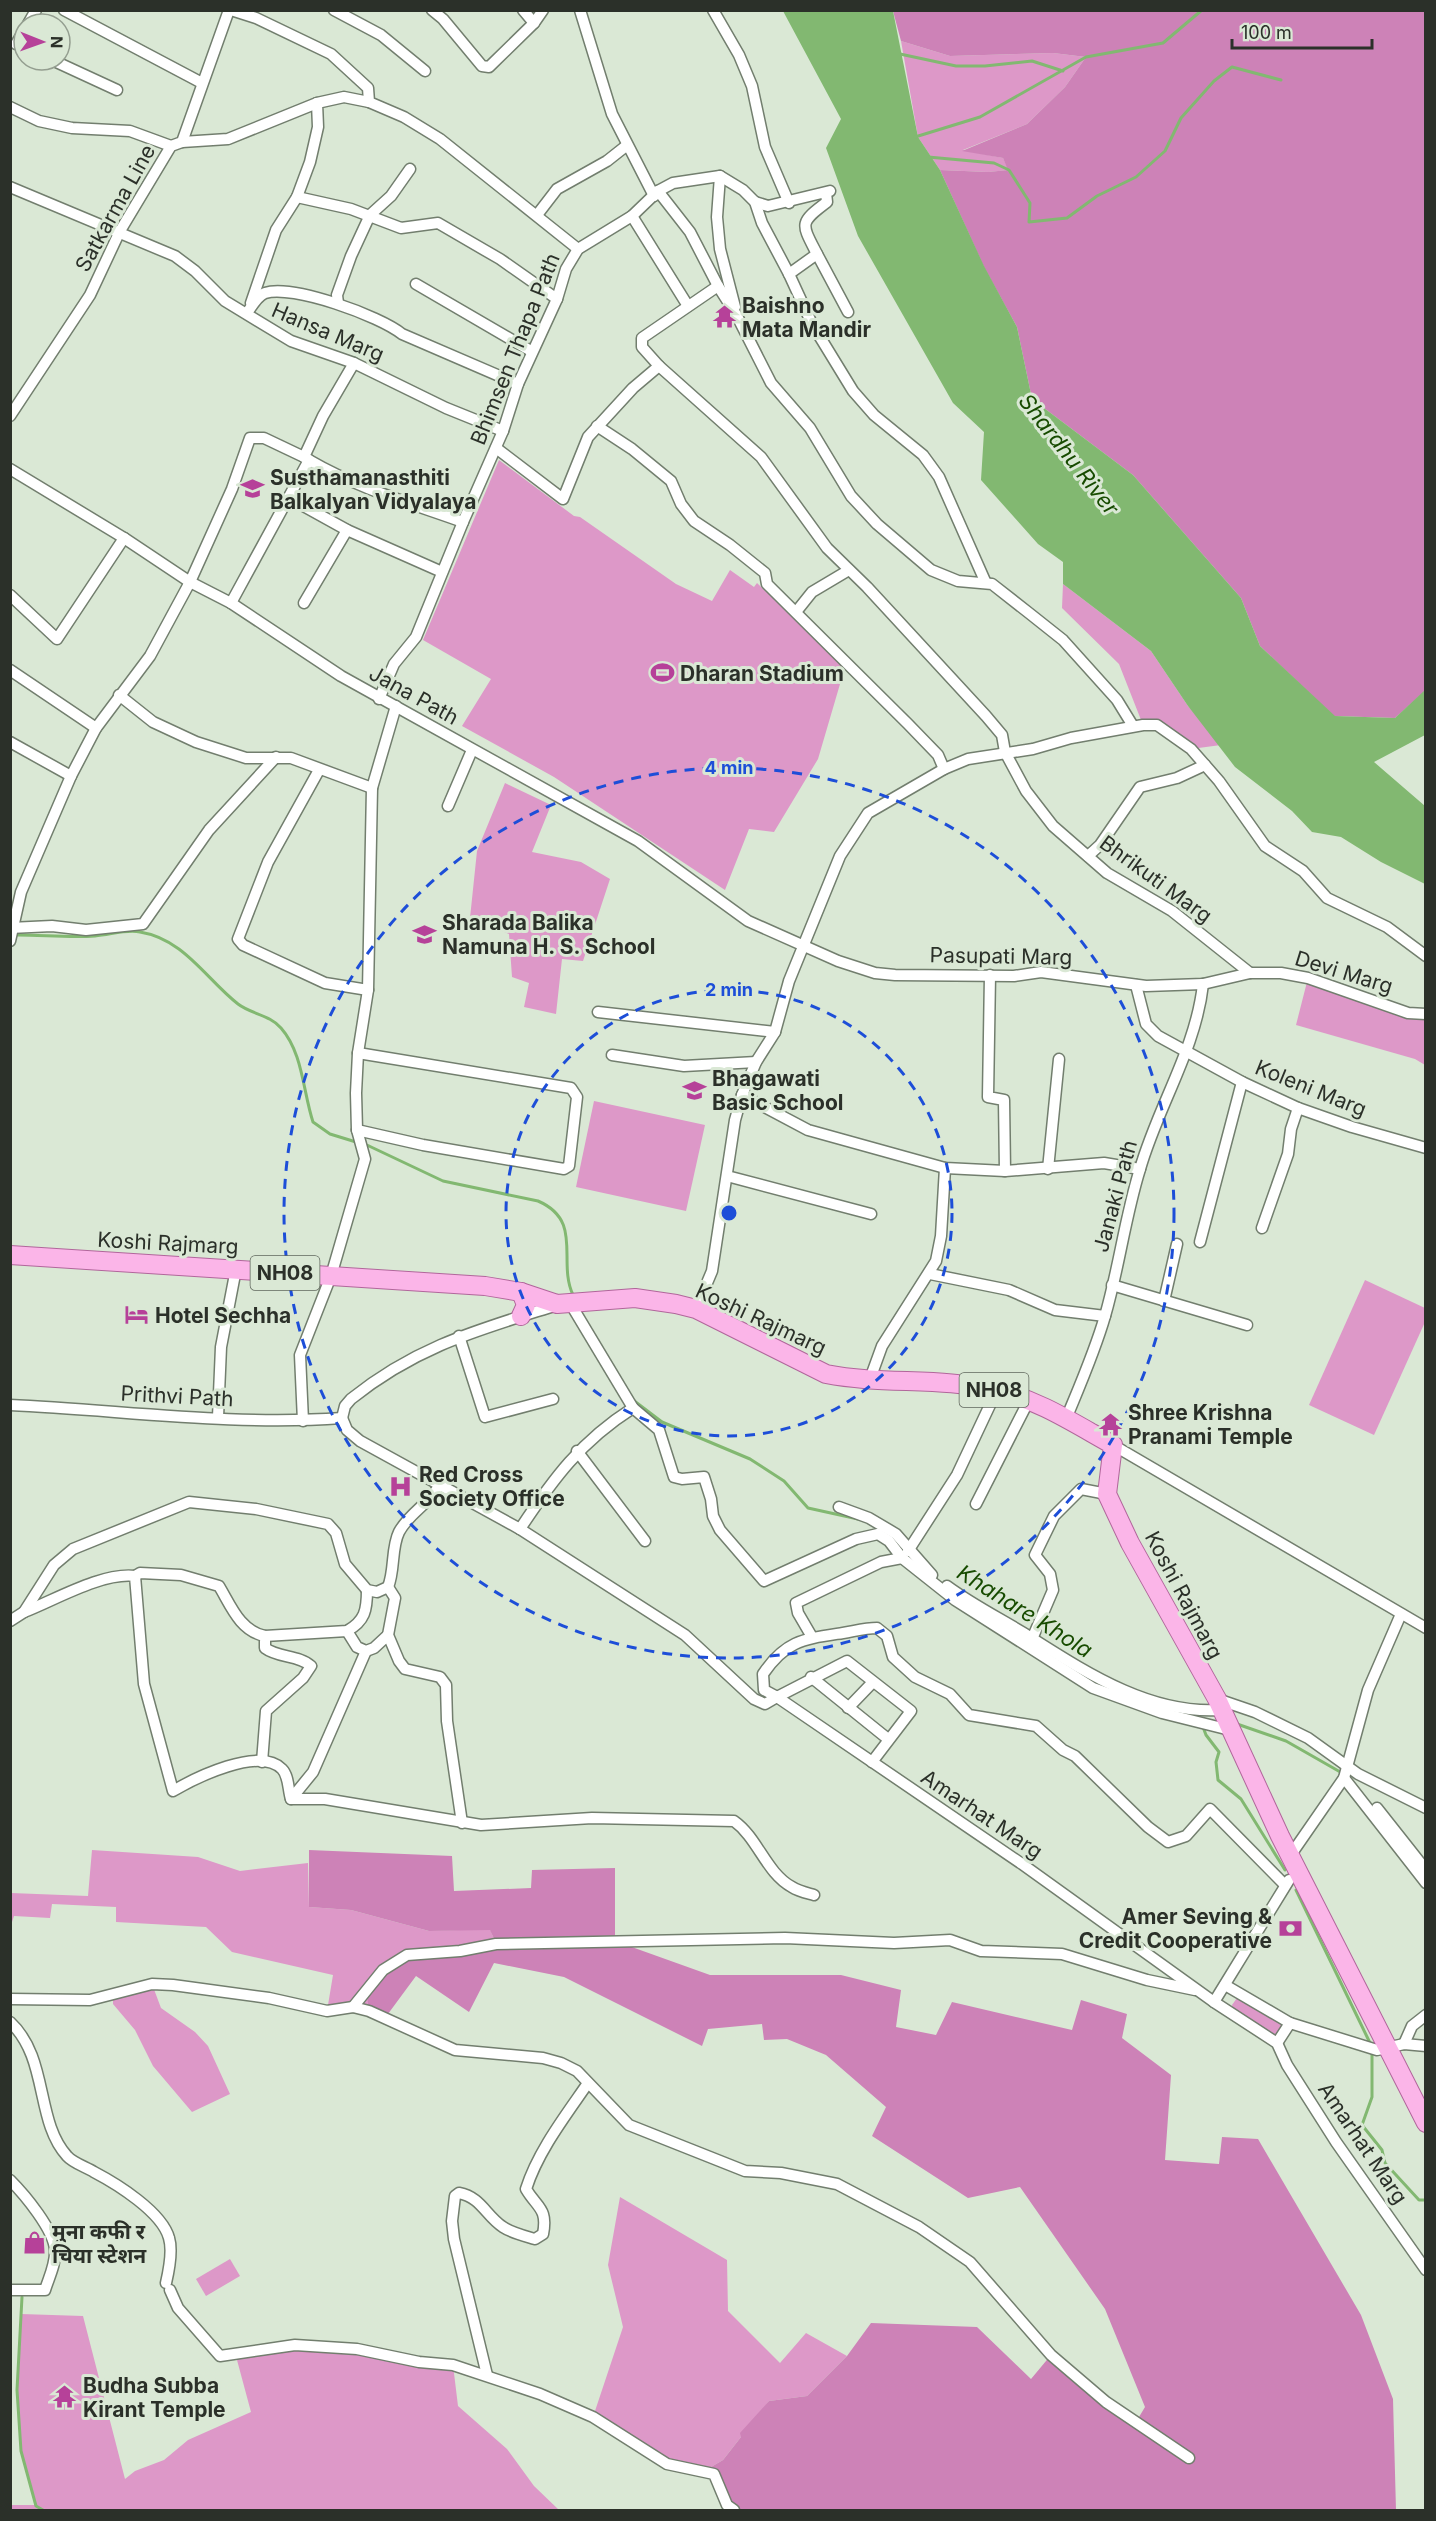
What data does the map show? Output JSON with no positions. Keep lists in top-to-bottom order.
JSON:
{
  "streets": {
    "main road": ["Koshi Rajmarg", "NH08"],
    "street": [
      "Satkarma Line",
      "Hansa Marg",
      "Bhimsen Thapa Path",
      "Jana Path",
      "Bhrikuti Marg",
      "Pasupati Marg",
      "Devi Marg",
      "Koleni Marg",
      "Janaki Path",
      "Prithvi Path",
      "Amarhat Marg"
    ]
  },
  "crossings": [
    ["Satkarma Line", "Hansa Marg"],
    ["Hansa Marg", "Bhimsen Thapa Path"],
    ["Bhimsen Thapa Path", "Jana Path"],
    ["Jana Path", "Pasupati Marg"],
    ["Bhrikuti Marg", "Devi Marg"],
    ["Pasupati Marg", "Koleni Marg"],
    ["Pasupati Marg", "Janaki Path"],
    ["Koleni Marg", "Janaki Path"],
    ["Janaki Path", "Koshi Rajmarg"]
  ],
  "water": ["Shardhu River", "Khahare Khola"],
  "places": {
    "temple": ["Baishno Mata Mandir", "Shree Krishna Pranami Temple", "Budha Subba Kirant Temple"],
    "school or university": ["Susthamanasthiti Balkalyan Vidyalaya", "Sharada Balika Namuna H. S. School", "Bhagawati Basic School"],
    "sports": ["Dharan Stadium"],
    "hotel": ["Hotel Sechha"],
    "hospital": ["Red Cross Society Office"],
    "bank": ["Amer Seving & Credit Cooperative"],
    "shop": ["मुना कफी र चिया स्टेशन"]
  },
  "scale_bar": "100 m",
  "north": "right",
  "rings": ["4 min", "2 min"]
}
